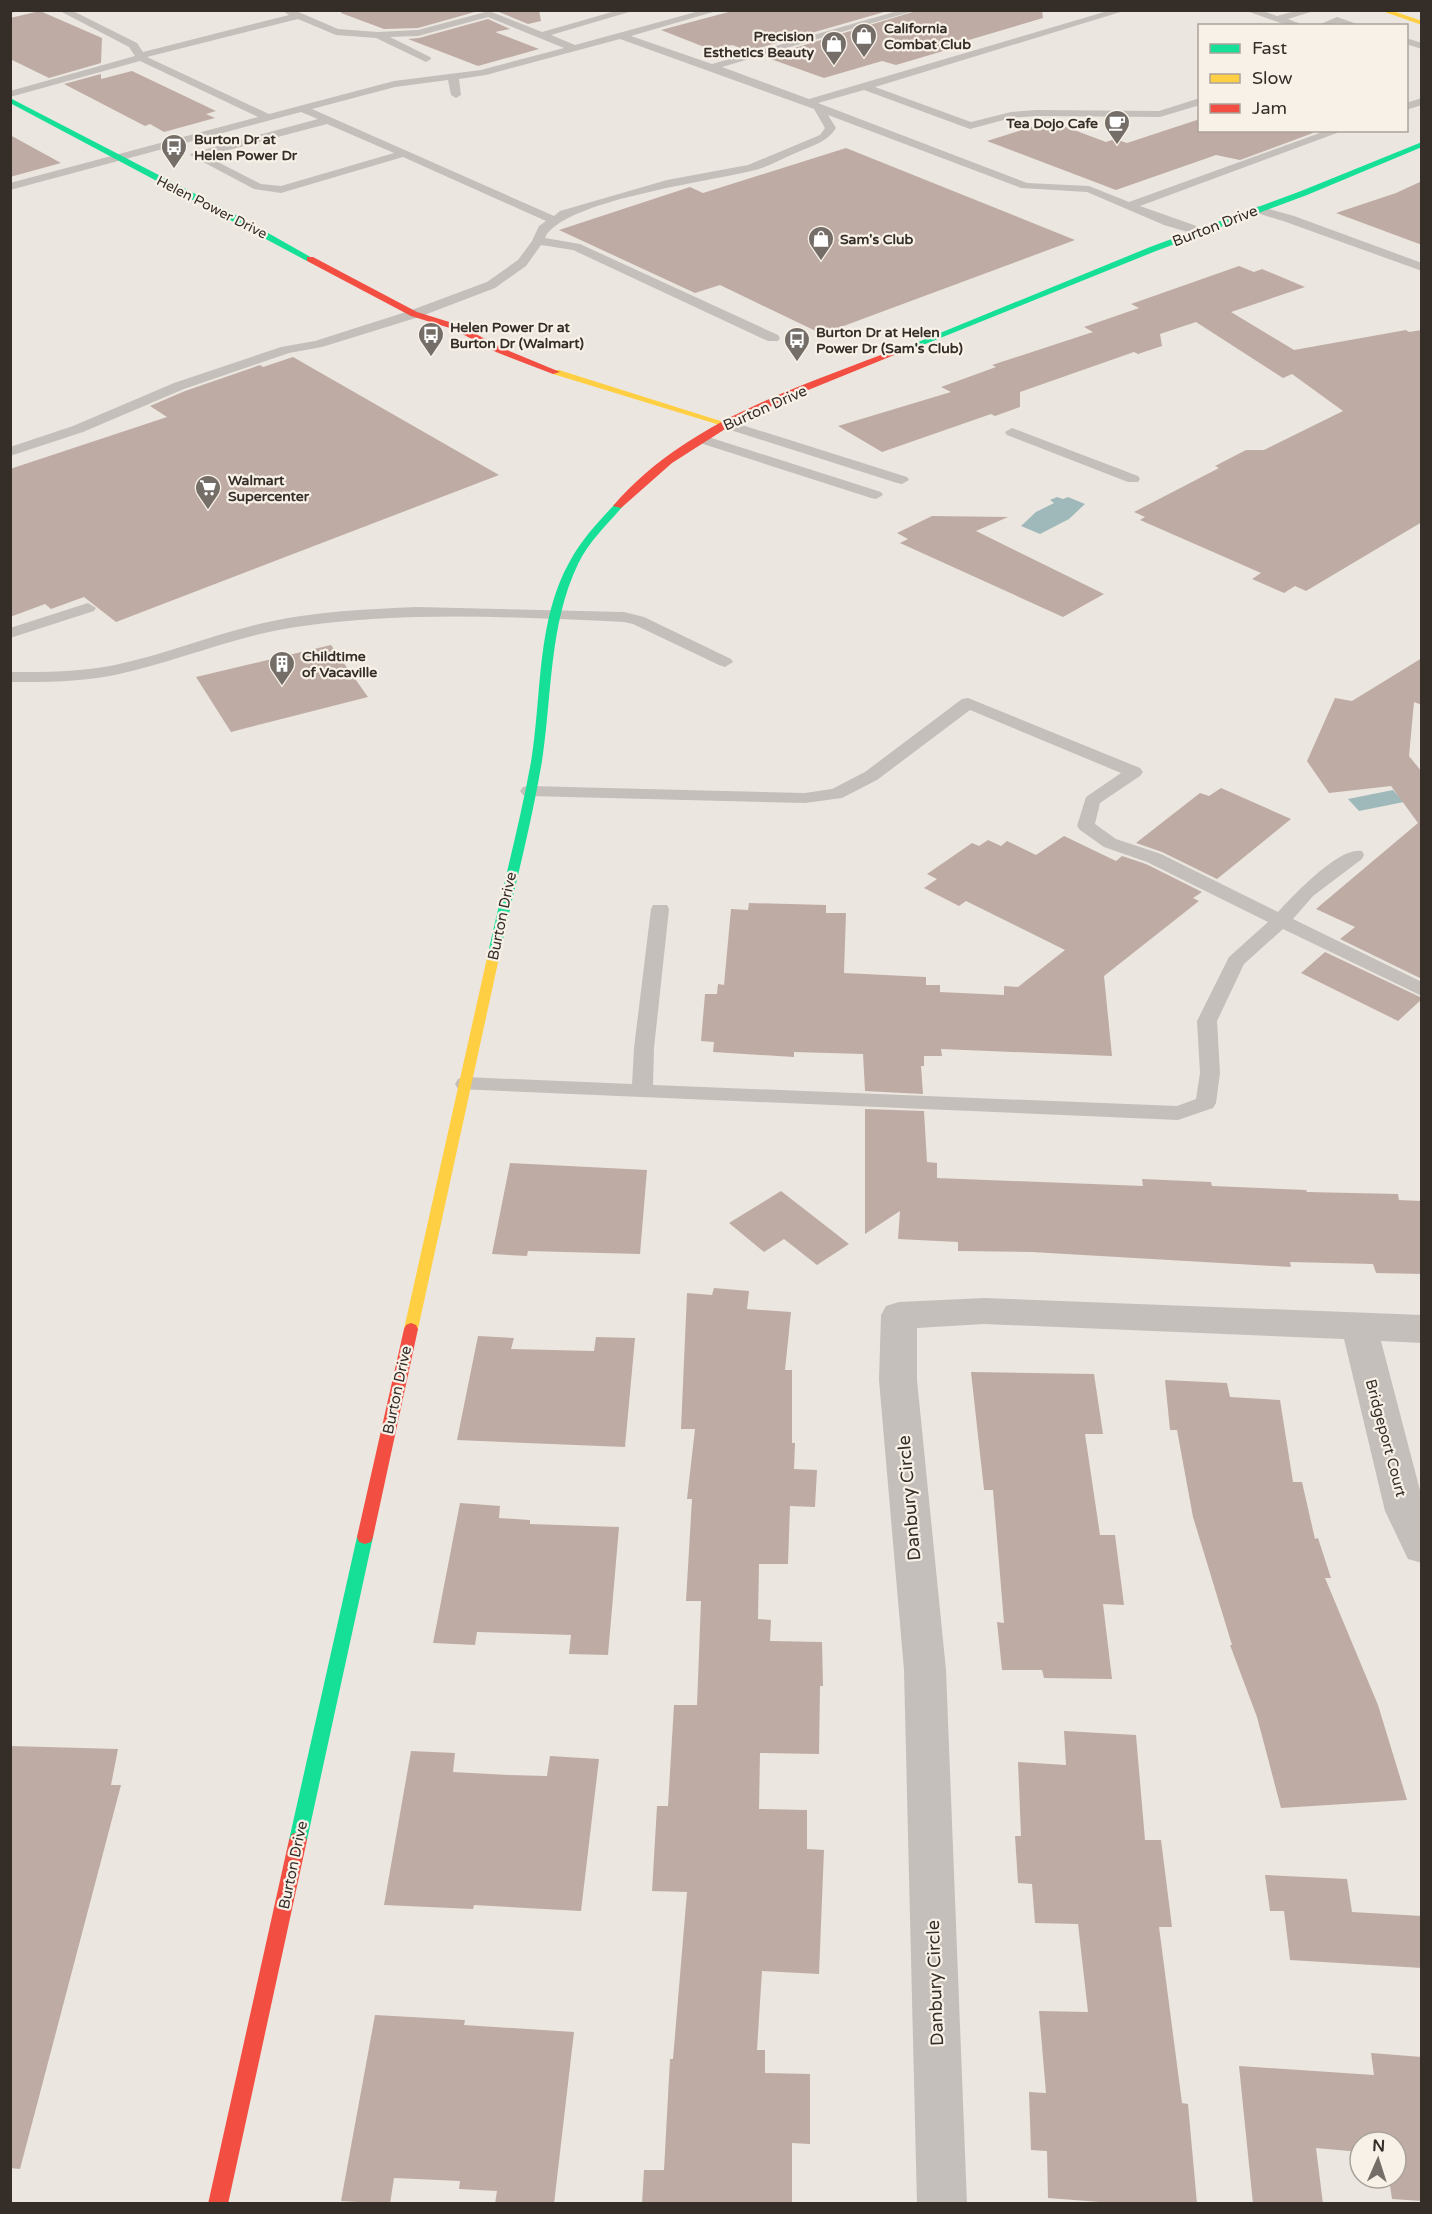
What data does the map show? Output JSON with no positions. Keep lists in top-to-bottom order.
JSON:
{
  "streets": {
    "street": [
      "Helen Power Drive",
      "Burton Drive",
      "Bridgeport Court",
      "Danbury Circle"
    ]
  },
  "crossings": [
    ["Helen Power Drive", "Burton Drive"],
    ["Bridgeport Court", "Danbury Circle"]
  ],
  "places": {
    "shop": ["California Combat Club", "Precision Esthetics Beauty", "Sam's Club"],
    "cafe": ["Tea Dojo Cafe"],
    "bus stop": ["Burton Dr at Helen Power Dr", "Helen Power Dr at Burton Dr (Walmart)", "Burton Dr at Helen Power Dr (Sam's Club)"],
    "supermarket": ["Walmart Supercenter"],
    "building": ["Childtime of Vacaville"]
  },
  "legend": ["Fast", "Slow", "Jam"],
  "north": "top"
}
